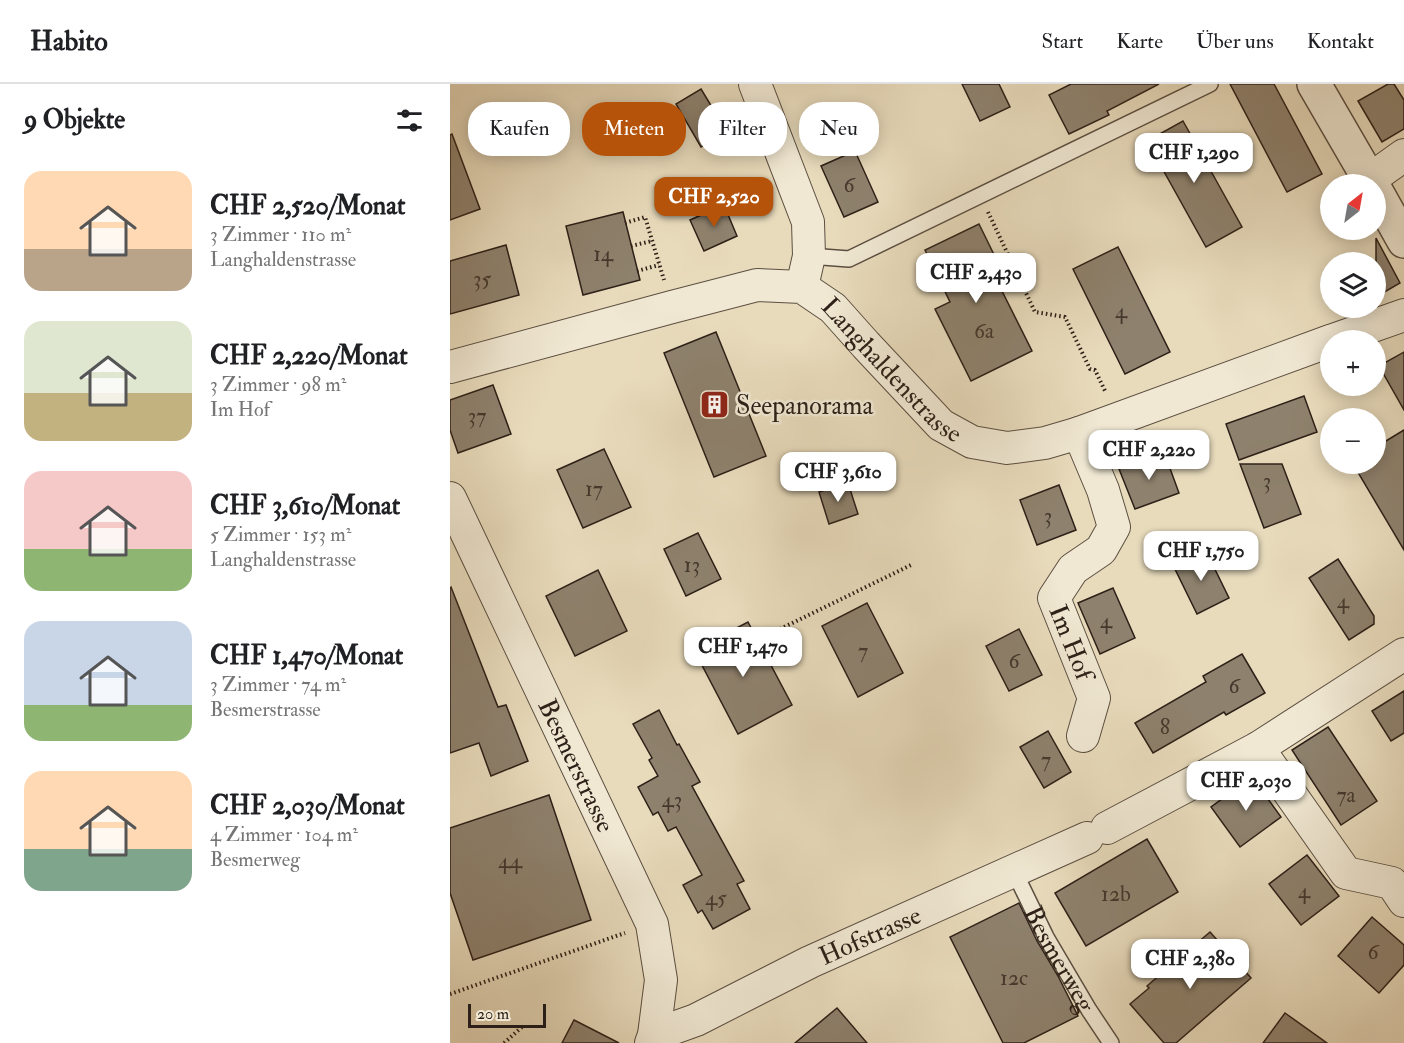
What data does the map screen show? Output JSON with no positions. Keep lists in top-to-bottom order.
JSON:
{
  "streets": {
    "street": [
      "Langhaldenstrasse",
      "Im Hof",
      "Besmerstrasse",
      "Hofstrasse"
    ],
    "lane": ["Besmerweg"]
  },
  "crossings": [
    ["Langhaldenstrasse", "Im Hof"],
    ["Besmerstrasse", "Hofstrasse"],
    ["Hofstrasse", "Besmerweg"]
  ],
  "places": {
    "building": ["Seepanorama"]
  },
  "house_numbers": [
    "6",
    "14",
    "35",
    "4",
    "6a",
    "37",
    "3",
    "17",
    "3",
    "13",
    "4",
    "4",
    "7",
    "6",
    "6",
    "8",
    "7",
    "7a",
    "43",
    "44",
    "4",
    "12b",
    "45",
    "6",
    "12c"
  ],
  "scale_bar": "20 m",
  "north": "top right",
  "page": {
    "header": "Habito",
    "nav": [
      "Start",
      "Karte",
      "Über uns",
      "Kontakt"
    ],
    "heading": "9 Objekte",
    "chip": [
      "Kaufen",
      "Mieten",
      "Filter",
      "Neu"
    ],
    "price": [
      "CHF 1,290",
      "CHF 2,520",
      "CHF 2,430",
      "CHF 2,220",
      "CHF 3,610",
      "CHF 1,750",
      "CHF 1,470",
      "CHF 2,030",
      "CHF 2,380"
    ],
    "list": [
      {
        "name": "CHF 2,520/Monat",
        "note": "3 Zimmer · 110 m² · Langhaldenstrasse"
      },
      {
        "name": "CHF 2,220/Monat",
        "note": "3 Zimmer · 98 m² · Im Hof"
      },
      {
        "name": "CHF 3,610/Monat",
        "note": "5 Zimmer · 153 m² · Langhaldenstrasse"
      },
      {
        "name": "CHF 1,470/Monat",
        "note": "3 Zimmer · 74 m² · Besmerstrasse"
      },
      {
        "name": "CHF 2,030/Monat",
        "note": "4 Zimmer · 104 m² · Besmerweg"
      }
    ],
    "map_buttons": ["+", "−"],
    "scale": "20 m"
  }
}
